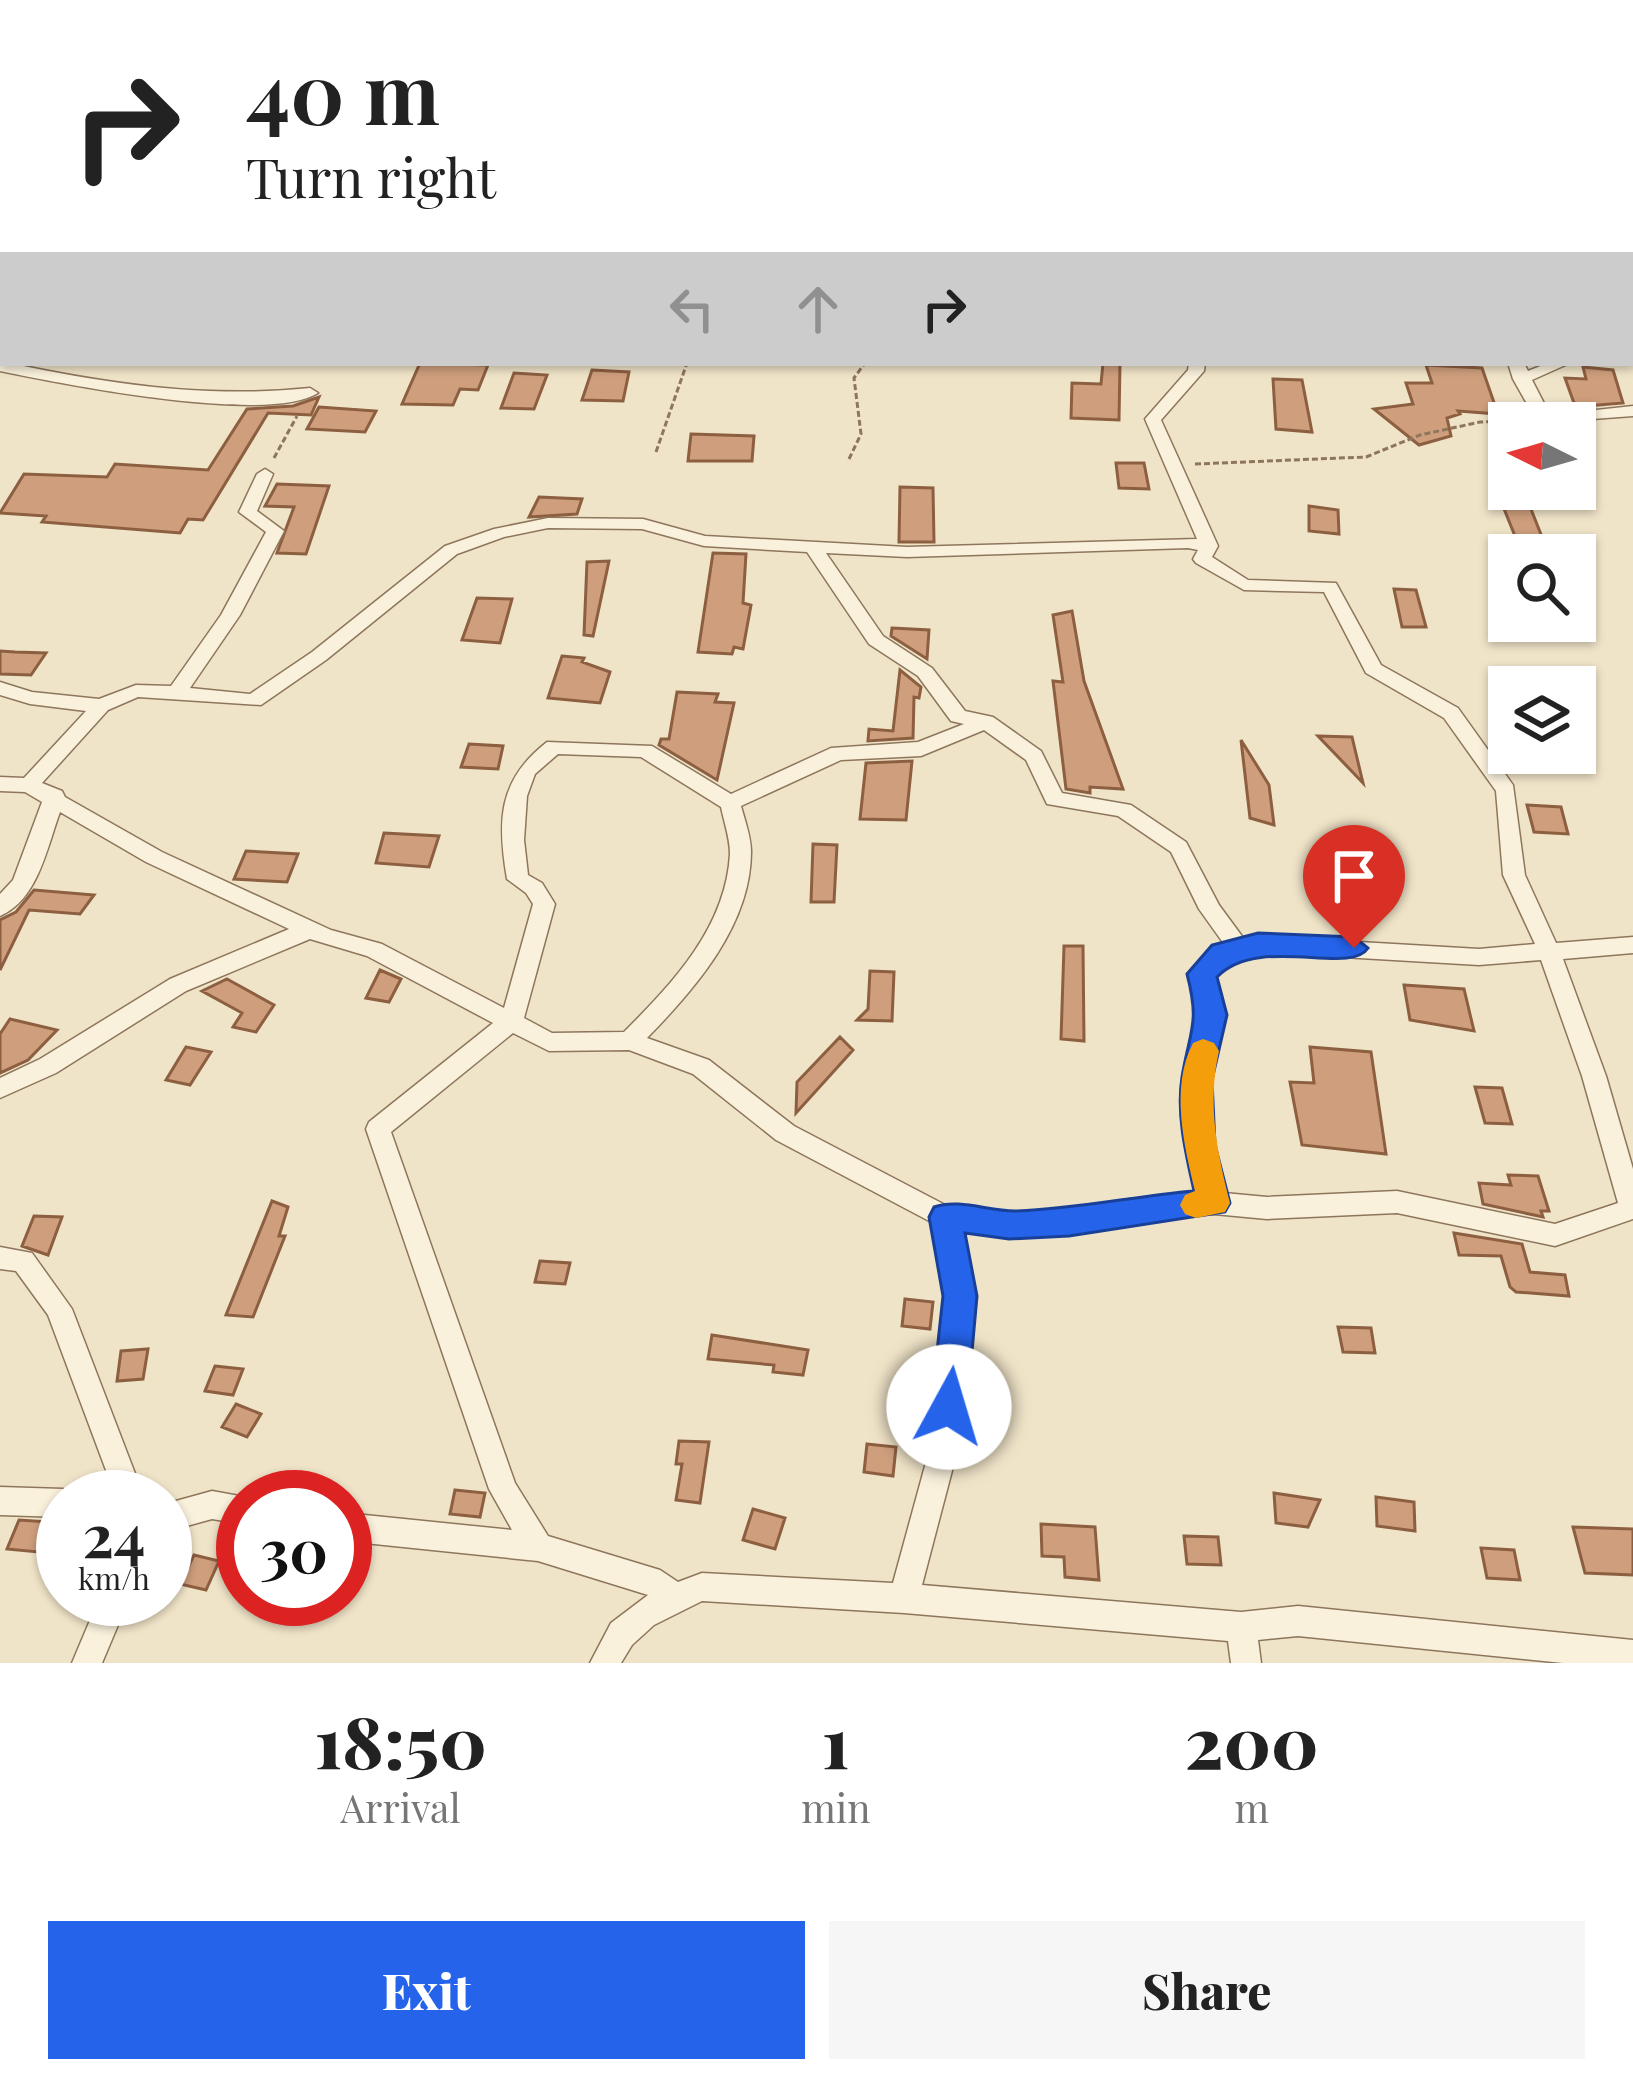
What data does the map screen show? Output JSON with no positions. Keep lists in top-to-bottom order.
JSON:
{
  "north": "left",
  "page": {
    "turn": ["40 m", "Turn right"],
    "speed": "24 km/h",
    "limit": "30",
    "eta": [
      "18:50",
      "Arrival",
      "1",
      "min",
      "200",
      "m"
    ],
    "buttons": ["Exit", "Share"]
  }
}
